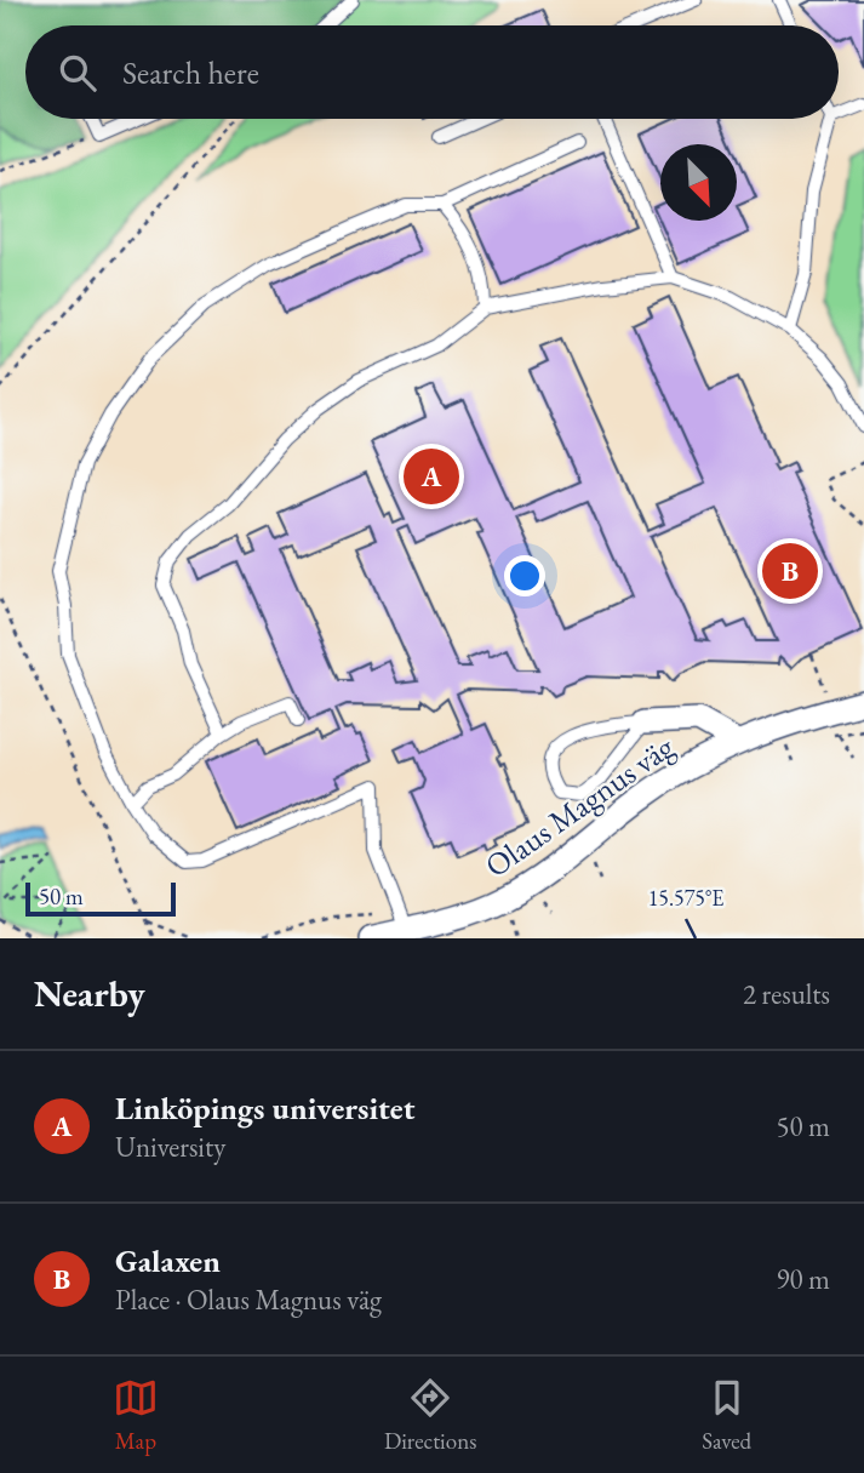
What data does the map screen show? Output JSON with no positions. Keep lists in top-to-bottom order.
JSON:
{
  "streets": {
    "street": ["Olaus Magnus väg"]
  },
  "scale_bar": "50 m",
  "north": "bottom right",
  "page": {
    "search": "Search here",
    "pins": ["A", "B"],
    "scale": "50 m",
    "heading": ["Nearby", "2 results"],
    "list": [
      {
        "mark": "A",
        "name": "Linköpings universitet",
        "note": "University",
        "value": "50 m"
      },
      {
        "mark": "B",
        "name": "Galaxen",
        "note": "Place · Olaus Magnus väg",
        "value": "90 m"
      }
    ],
    "nav": ["Map", "Directions", "Saved"]
  },
  "coordinates": ["15.575°E"]
}
